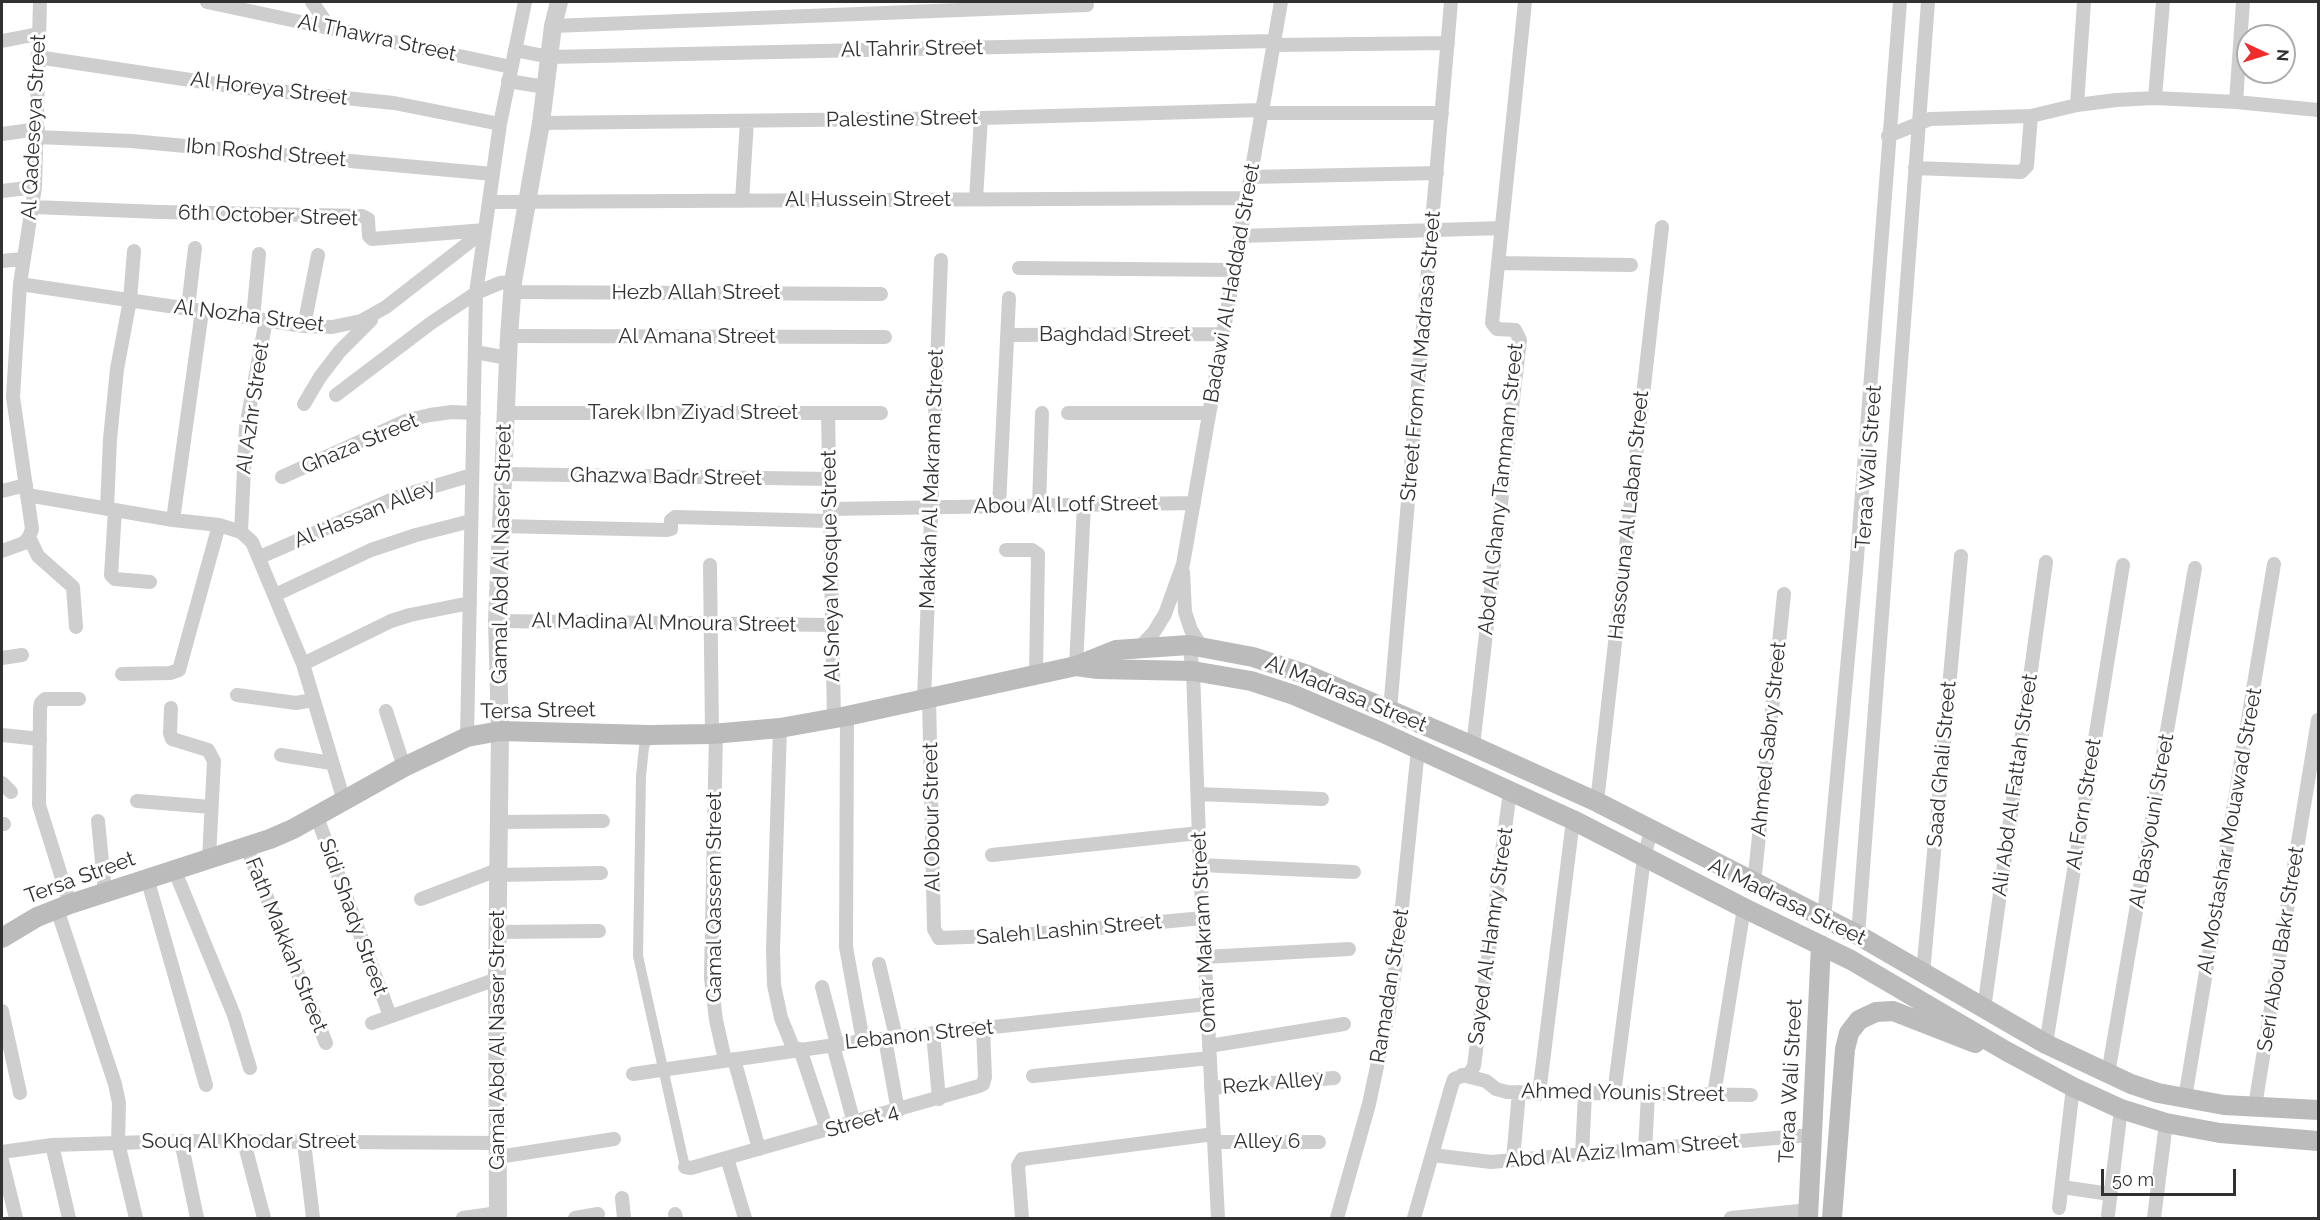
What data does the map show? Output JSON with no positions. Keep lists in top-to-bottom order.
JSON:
{
  "streets": {
    "main road": ["Teraa Wali Street", "Al Madrasa Street", "Tersa Street"],
    "street": [
      "Al Thawra Street",
      "Al Tahrir Street",
      "Al Horeya Street",
      "Palestine Street",
      "Al Qadeseya Street",
      "Ibn Roshd Street",
      "Al Hussein Street",
      "6th October Street",
      "Badawi Al Haddad Street",
      "Hezb Allah Street",
      "Al Nozha Street",
      "Baghdad Street",
      "Al Amana Street",
      "Street From Al Madrasa Street",
      "Al Azhr Street",
      "Tarek Ibn Ziyad Street",
      "Ghaza Street",
      "Ghazwa Badr Street",
      "Makkah Al Makrama Street",
      "Abd Al Ghany Tammam Street",
      "Abou Al Lotf Street",
      "Al Hassan Alley",
      "Hassouna Al Laban Street",
      "Gamal Abd Al Naser Street",
      "Al Sneya Mosque Street",
      "Al Madina Al Mnoura Street",
      "Ahmed Sabry Street",
      "Saad Ghali Street",
      "Ali Abd Al Fattah Street",
      "Al Forn Street",
      "Al Obour Street",
      "Al Basyouni Street",
      "Al Mostashar Mouawad Street",
      "Gamal Qassem Street",
      "Sidi Shady Street",
      "Saleh Lashin Street",
      "Omar Makram Street",
      "Sayed Al Hamry Street",
      "Fath Makkah Street",
      "Seri Abou Bakr Street",
      "Ramadan Street",
      "Lebanon Street",
      "Rezk Alley",
      "Ahmed Younis Street",
      "Street 4",
      "Souq Al Khodar Street",
      "Alley 6",
      "Abd Al Aziz Imam Street"
    ]
  },
  "crossings": [
    ["Al Thawra Street", "Gamal Abd Al Naser Street"],
    ["Al Tahrir Street", "Badawi Al Haddad Street"],
    ["Al Tahrir Street", "Street From Al Madrasa Street"],
    ["Al Tahrir Street", "Gamal Abd Al Naser Street"],
    ["Al Horeya Street", "Al Qadeseya Street"],
    ["Al Horeya Street", "Gamal Abd Al Naser Street"],
    ["Palestine Street", "Badawi Al Haddad Street"],
    ["Palestine Street", "Street From Al Madrasa Street"],
    ["Palestine Street", "Gamal Abd Al Naser Street"],
    ["Al Qadeseya Street", "Ibn Roshd Street"],
    ["Al Qadeseya Street", "6th October Street"],
    ["Al Qadeseya Street", "Al Nozha Street"],
    ["Ibn Roshd Street", "Gamal Abd Al Naser Street"],
    ["Al Hussein Street", "Badawi Al Haddad Street"],
    ["Al Hussein Street", "Gamal Abd Al Naser Street"],
    ["6th October Street", "Al Nozha Street"],
    ["6th October Street", "Gamal Abd Al Naser Street"],
    ["Badawi Al Haddad Street", "Baghdad Street"],
    ["Badawi Al Haddad Street", "Abou Al Lotf Street"],
    ["Badawi Al Haddad Street", "Al Madrasa Street"],
    ["Badawi Al Haddad Street", "Omar Makram Street"],
    ["Hezb Allah Street", "Gamal Abd Al Naser Street"],
    ["Al Nozha Street", "Al Azhr Street"],
    ["Al Nozha Street", "Gamal Abd Al Naser Street"],
    ["Al Amana Street", "Gamal Abd Al Naser Street"],
    ["Street From Al Madrasa Street", "Al Madrasa Street"],
    ["Tarek Ibn Ziyad Street", "Gamal Abd Al Naser Street"],
    ["Tarek Ibn Ziyad Street", "Al Sneya Mosque Street"],
    ["Ghaza Street", "Gamal Abd Al Naser Street"],
    ["Teraa Wali Street", "Al Madrasa Street"],
    ["Teraa Wali Street", "Abd Al Aziz Imam Street"],
    ["Ghazwa Badr Street", "Gamal Abd Al Naser Street"],
    ["Ghazwa Badr Street", "Al Sneya Mosque Street"],
    ["Makkah Al Makrama Street", "Abou Al Lotf Street"],
    ["Makkah Al Makrama Street", "Tersa Street"],
    ["Makkah Al Makrama Street", "Al Obour Street"],
    ["Abd Al Ghany Tammam Street", "Al Madrasa Street"],
    ["Abou Al Lotf Street", "Gamal Abd Al Naser Street"],
    ["Abou Al Lotf Street", "Al Sneya Mosque Street"],
    ["Al Hassan Alley", "Gamal Abd Al Naser Street"],
    ["Hassouna Al Laban Street", "Al Madrasa Street"],
    ["Gamal Abd Al Naser Street", "Al Madina Al Mnoura Street"],
    ["Gamal Abd Al Naser Street", "Tersa Street"],
    ["Gamal Abd Al Naser Street", "Souq Al Khodar Street"],
    ["Al Sneya Mosque Street", "Al Madina Al Mnoura Street"],
    ["Al Sneya Mosque Street", "Tersa Street"],
    ["Al Madina Al Mnoura Street", "Gamal Qassem Street"],
    ["Al Madrasa Street", "Tersa Street"],
    ["Al Madrasa Street", "Ahmed Sabry Street"],
    ["Al Madrasa Street", "Saad Ghali Street"],
    ["Al Madrasa Street", "Ali Abd Al Fattah Street"],
    ["Al Madrasa Street", "Al Forn Street"],
    ["Al Madrasa Street", "Al Basyouni Street"],
    ["Al Madrasa Street", "Al Mostashar Mouawad Street"],
    ["Al Madrasa Street", "Omar Makram Street"],
    ["Al Madrasa Street", "Sayed Al Hamry Street"],
    ["Al Madrasa Street", "Seri Abou Bakr Street"],
    ["Al Madrasa Street", "Ramadan Street"],
    ["Tersa Street", "Al Obour Street"],
    ["Tersa Street", "Gamal Qassem Street"],
    ["Tersa Street", "Sidi Shady Street"],
    ["Tersa Street", "Fath Makkah Street"],
    ["Al Obour Street", "Saleh Lashin Street"],
    ["Gamal Qassem Street", "Lebanon Street"],
    ["Gamal Qassem Street", "Street 4"],
    ["Saleh Lashin Street", "Omar Makram Street"],
    ["Omar Makram Street", "Lebanon Street"],
    ["Omar Makram Street", "Rezk Alley"],
    ["Omar Makram Street", "Alley 6"],
    ["Sayed Al Hamry Street", "Ahmed Younis Street"],
    ["Sayed Al Hamry Street", "Abd Al Aziz Imam Street"],
    ["Lebanon Street", "Street 4"]
  ],
  "scale_bar": "50 m",
  "north": "right"
}
